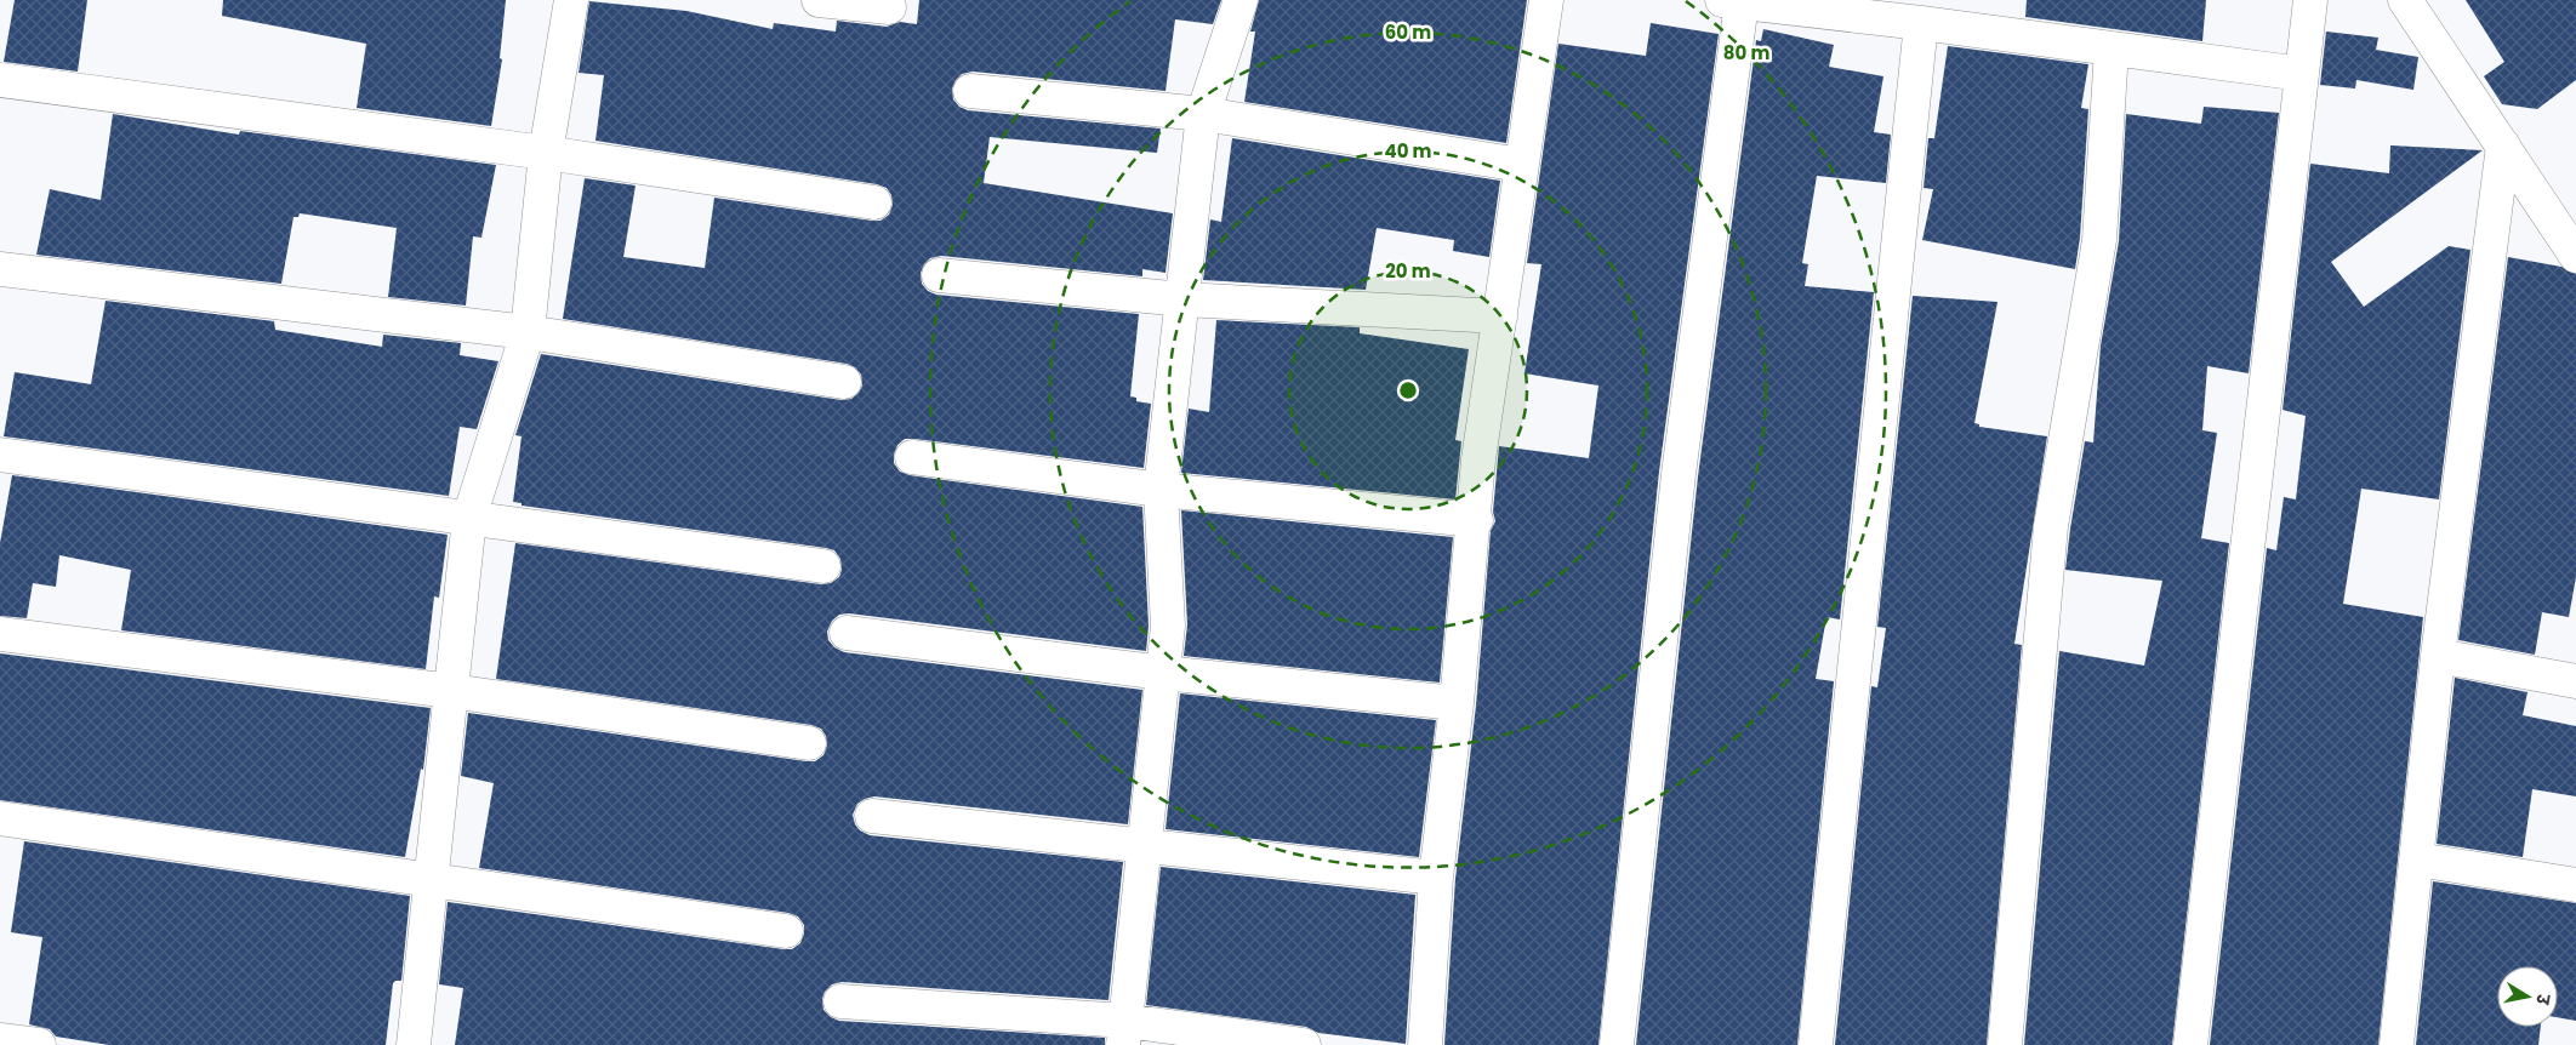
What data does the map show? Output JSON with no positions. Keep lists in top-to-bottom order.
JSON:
{
  "north": "right",
  "rings": [
    "60 m",
    "80 m",
    "40 m",
    "20 m"
  ]
}
